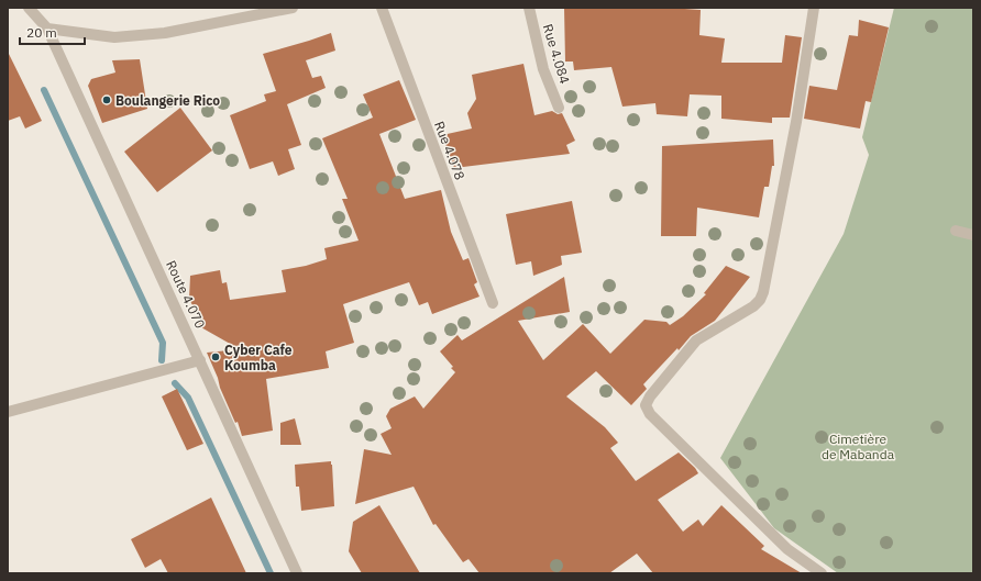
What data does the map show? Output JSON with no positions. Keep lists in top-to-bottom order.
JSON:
{
  "streets": {
    "street": ["Rue 4.084", "Rue 4.078", "Route 4.070"]
  },
  "parks": ["Cimetière de Mabanda"],
  "places": ["Boulangerie Rico", "Cyber Cafe Koumba"],
  "scale_bar": "20 m"
}
